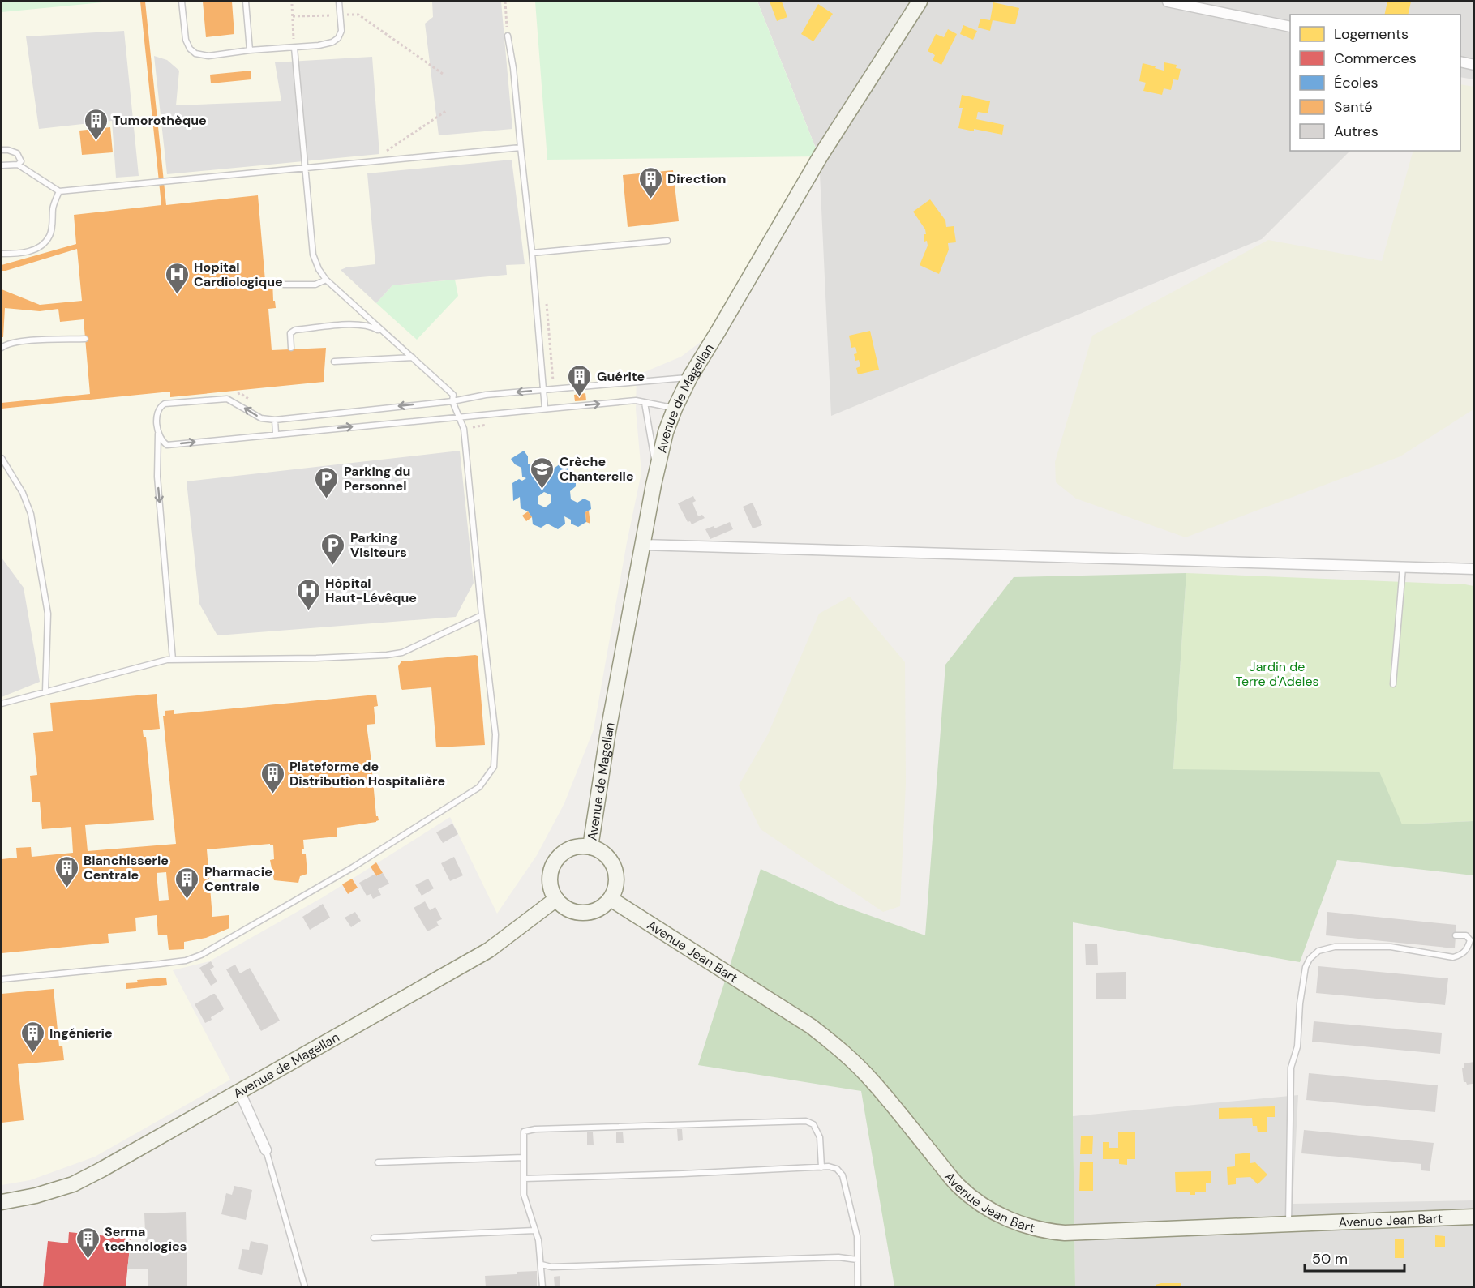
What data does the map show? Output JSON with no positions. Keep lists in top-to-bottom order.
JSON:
{
  "streets": {
    "street": ["Avenue de Magellan", "Avenue Jean Bart"]
  },
  "crossings": [
    ["Avenue de Magellan", "Avenue Jean Bart"]
  ],
  "parks": ["Jardin de Terre d'Adeles"],
  "places": {
    "building": [
      "Tumorothèque",
      "Direction",
      "Guérite",
      "Plateforme de Distribution Hospitalière",
      "Blanchisserie Centrale",
      "Pharmacie Centrale",
      "Ingénierie",
      "Serma technologies"
    ],
    "hospital": ["Hopital Cardiologique", "Hôpital Haut-Lévêque"],
    "school or university": ["Crèche Chanterelle"],
    "parking": ["Parking du Personnel", "Parking Visiteurs"]
  },
  "legend": [
    "Logements",
    "Commerces",
    "Écoles",
    "Santé",
    "Autres"
  ],
  "scale_bar": "50 m"
}
